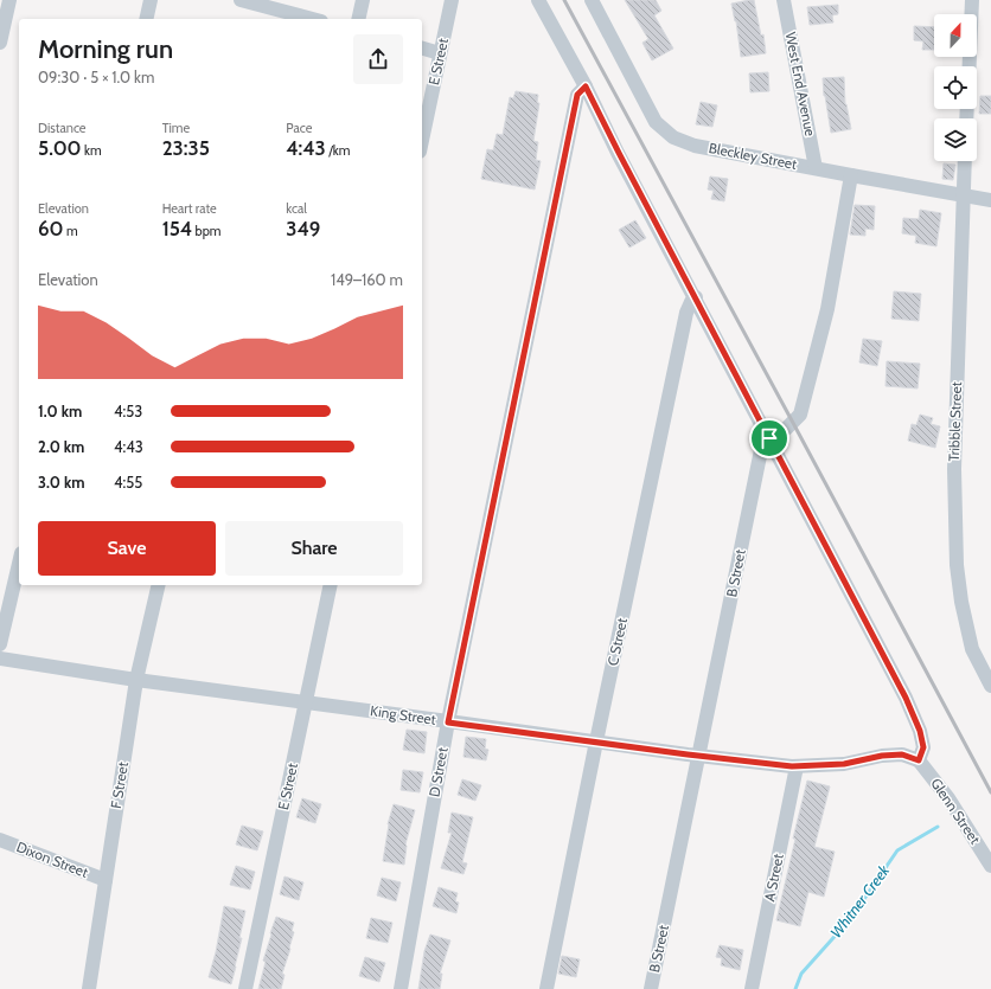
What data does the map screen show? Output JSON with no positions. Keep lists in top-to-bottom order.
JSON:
{
  "streets": {
    "street": [
      "E Street",
      "West End Avenue",
      "Bleckley Street",
      "Tribble Street",
      "B Street",
      "C Street",
      "King Street",
      "D Street",
      "F Street",
      "Glenn Street",
      "Dixon Street",
      "A Street"
    ]
  },
  "crossings": [
    ["E Street", "King Street"],
    ["West End Avenue", "Bleckley Street"],
    ["Bleckley Street", "Tribble Street"],
    ["B Street", "King Street"],
    ["C Street", "King Street"],
    ["King Street", "D Street"],
    ["King Street", "F Street"],
    ["King Street", "Glenn Street"],
    ["King Street", "A Street"],
    ["F Street", "Dixon Street"]
  ],
  "water": ["Whitner Creek"],
  "north": "top",
  "page": {
    "heading": ["Morning run", "09:30 · 5 × 1.0 km"],
    "stats": [
      ["Distance", "5.00 km"],
      ["Time", "23:35"],
      ["Pace", "4:43 /km"],
      ["Elevation", "60 m"],
      ["Heart rate", "154 bpm"],
      ["kcal", "349"]
    ],
    "chart": ["Elevation", "149–160 m"],
    "list": [
      {
        "name": "1.0 km",
        "note": "4:53"
      },
      {
        "name": "2.0 km",
        "note": "4:43"
      },
      {
        "name": "3.0 km",
        "note": "4:55"
      }
    ],
    "buttons": ["Save", "Share"]
  }
}
